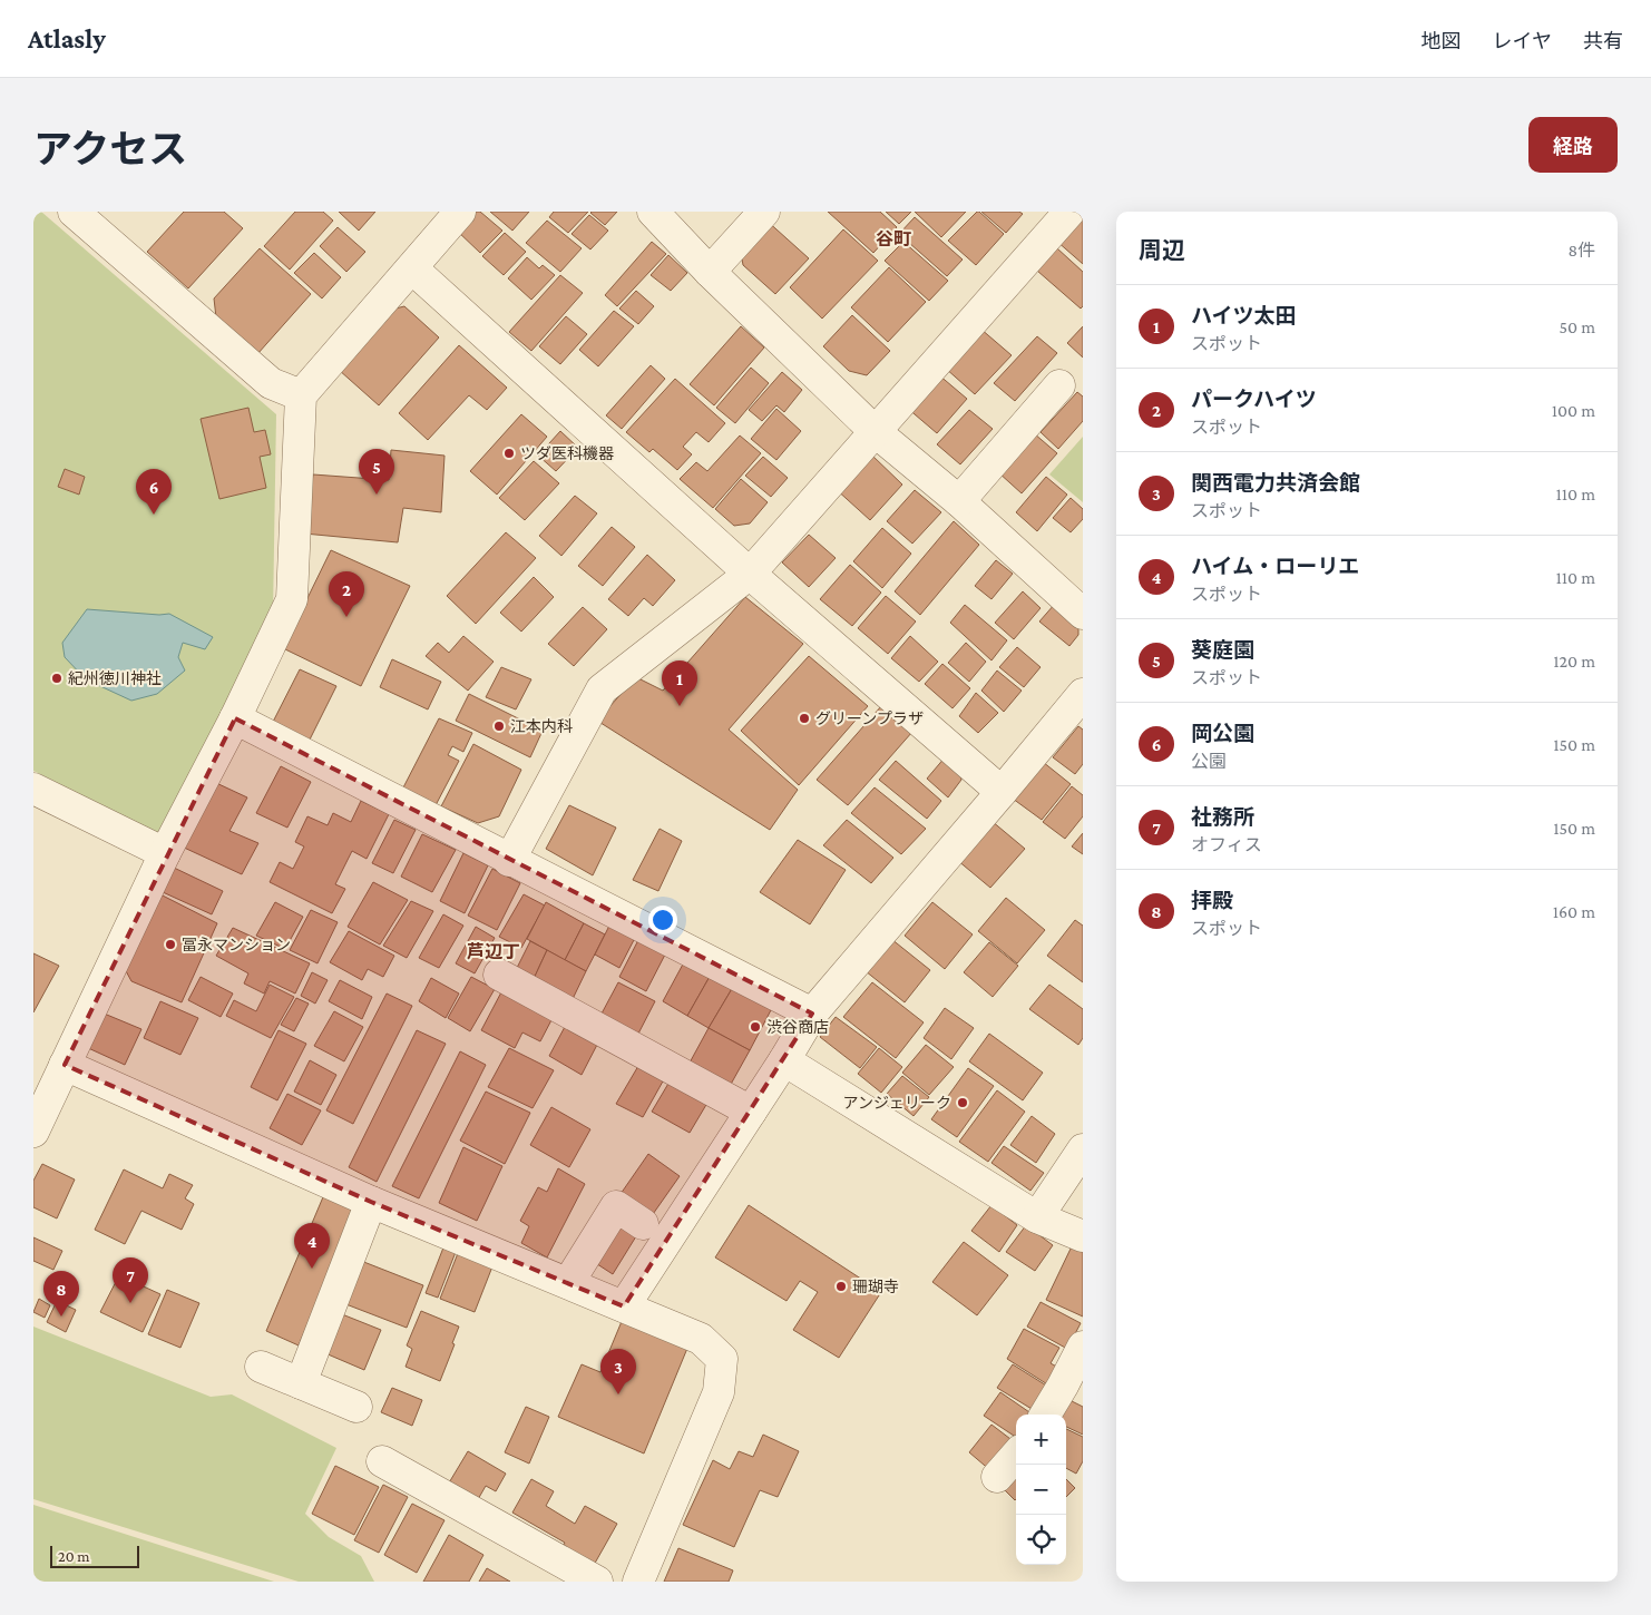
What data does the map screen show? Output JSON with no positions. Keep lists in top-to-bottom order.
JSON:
{
  "districts": ["谷町", "芦辺丁"],
  "places": [
    "ツダ医科機器",
    "紀州徳川神社",
    "グリーンプラザ",
    "江本内科",
    "冨永マンション",
    "渋谷商店",
    "アンジェリーク",
    "珊瑚寺"
  ],
  "scale_bar": "20 m",
  "page": {
    "header": "Atlasly",
    "nav": ["地図", "レイヤ", "共有"],
    "title": "アクセス",
    "buttons": "経路",
    "heading": ["周辺", "8件"],
    "list": [
      {
        "mark": "1",
        "name": "ハイツ太田",
        "note": "スポット",
        "value": "50 m"
      },
      {
        "mark": "2",
        "name": "パークハイツ",
        "note": "スポット",
        "value": "100 m"
      },
      {
        "mark": "3",
        "name": "関西電力共済会館",
        "note": "スポット",
        "value": "110 m"
      },
      {
        "mark": "4",
        "name": "ハイム・ローリエ",
        "note": "スポット",
        "value": "110 m"
      },
      {
        "mark": "5",
        "name": "葵庭園",
        "note": "スポット",
        "value": "120 m"
      },
      {
        "mark": "6",
        "name": "岡公園",
        "note": "公園",
        "value": "150 m"
      },
      {
        "mark": "7",
        "name": "社務所",
        "note": "オフィス",
        "value": "150 m"
      },
      {
        "mark": "8",
        "name": "拝殿",
        "note": "スポット",
        "value": "160 m"
      }
    ],
    "pins": [
      "5",
      "6",
      "2",
      "1",
      "4",
      "7",
      "8",
      "3"
    ],
    "map_buttons": ["+", "−"],
    "scale": "20 m"
  }
}
